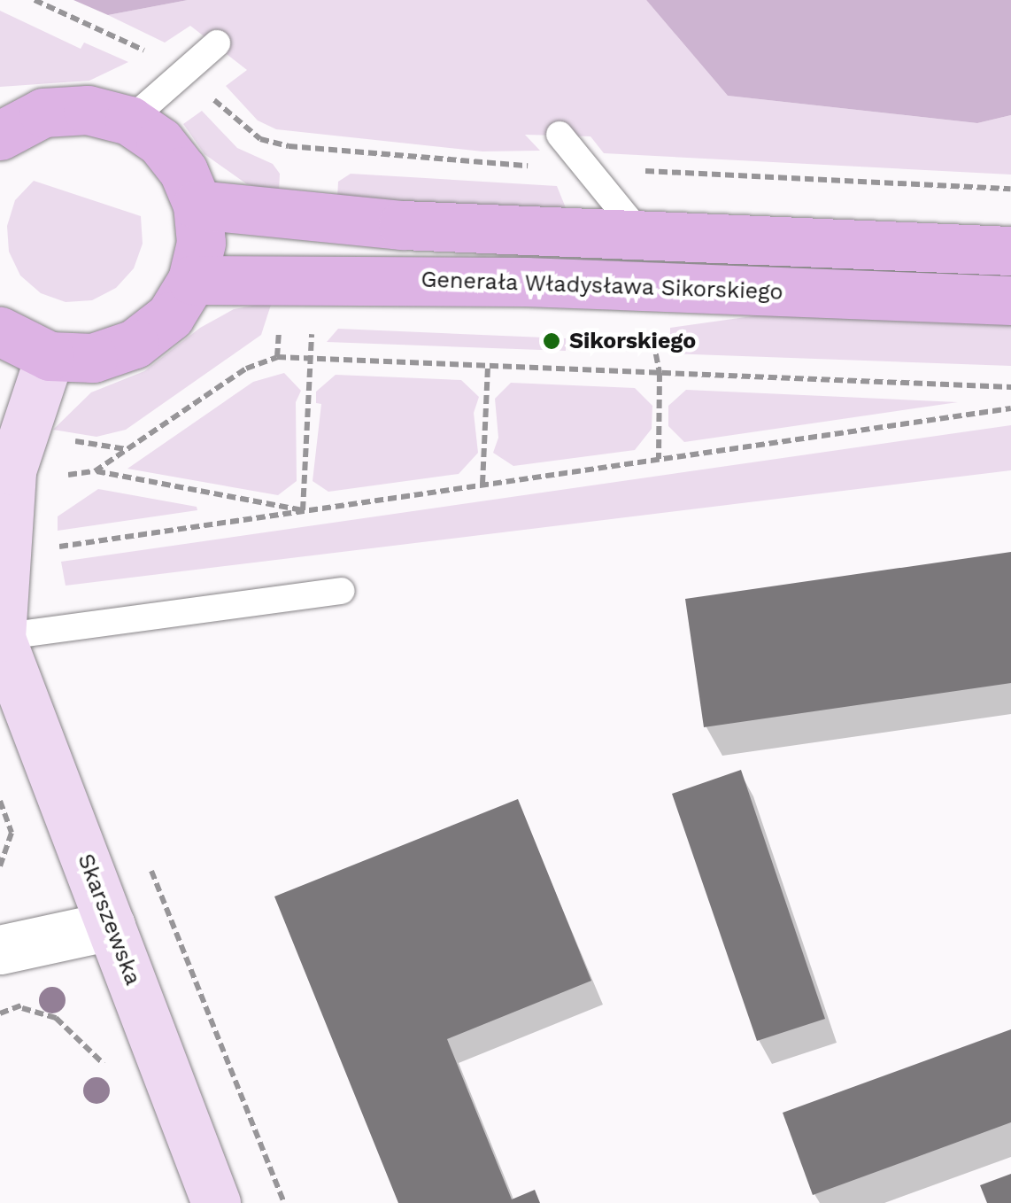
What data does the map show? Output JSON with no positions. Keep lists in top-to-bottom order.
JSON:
{
  "streets": {
    "main road": ["Generała Władysława Sikorskiego", "Skarszewska"]
  },
  "places": ["Sikorskiego"]
}
